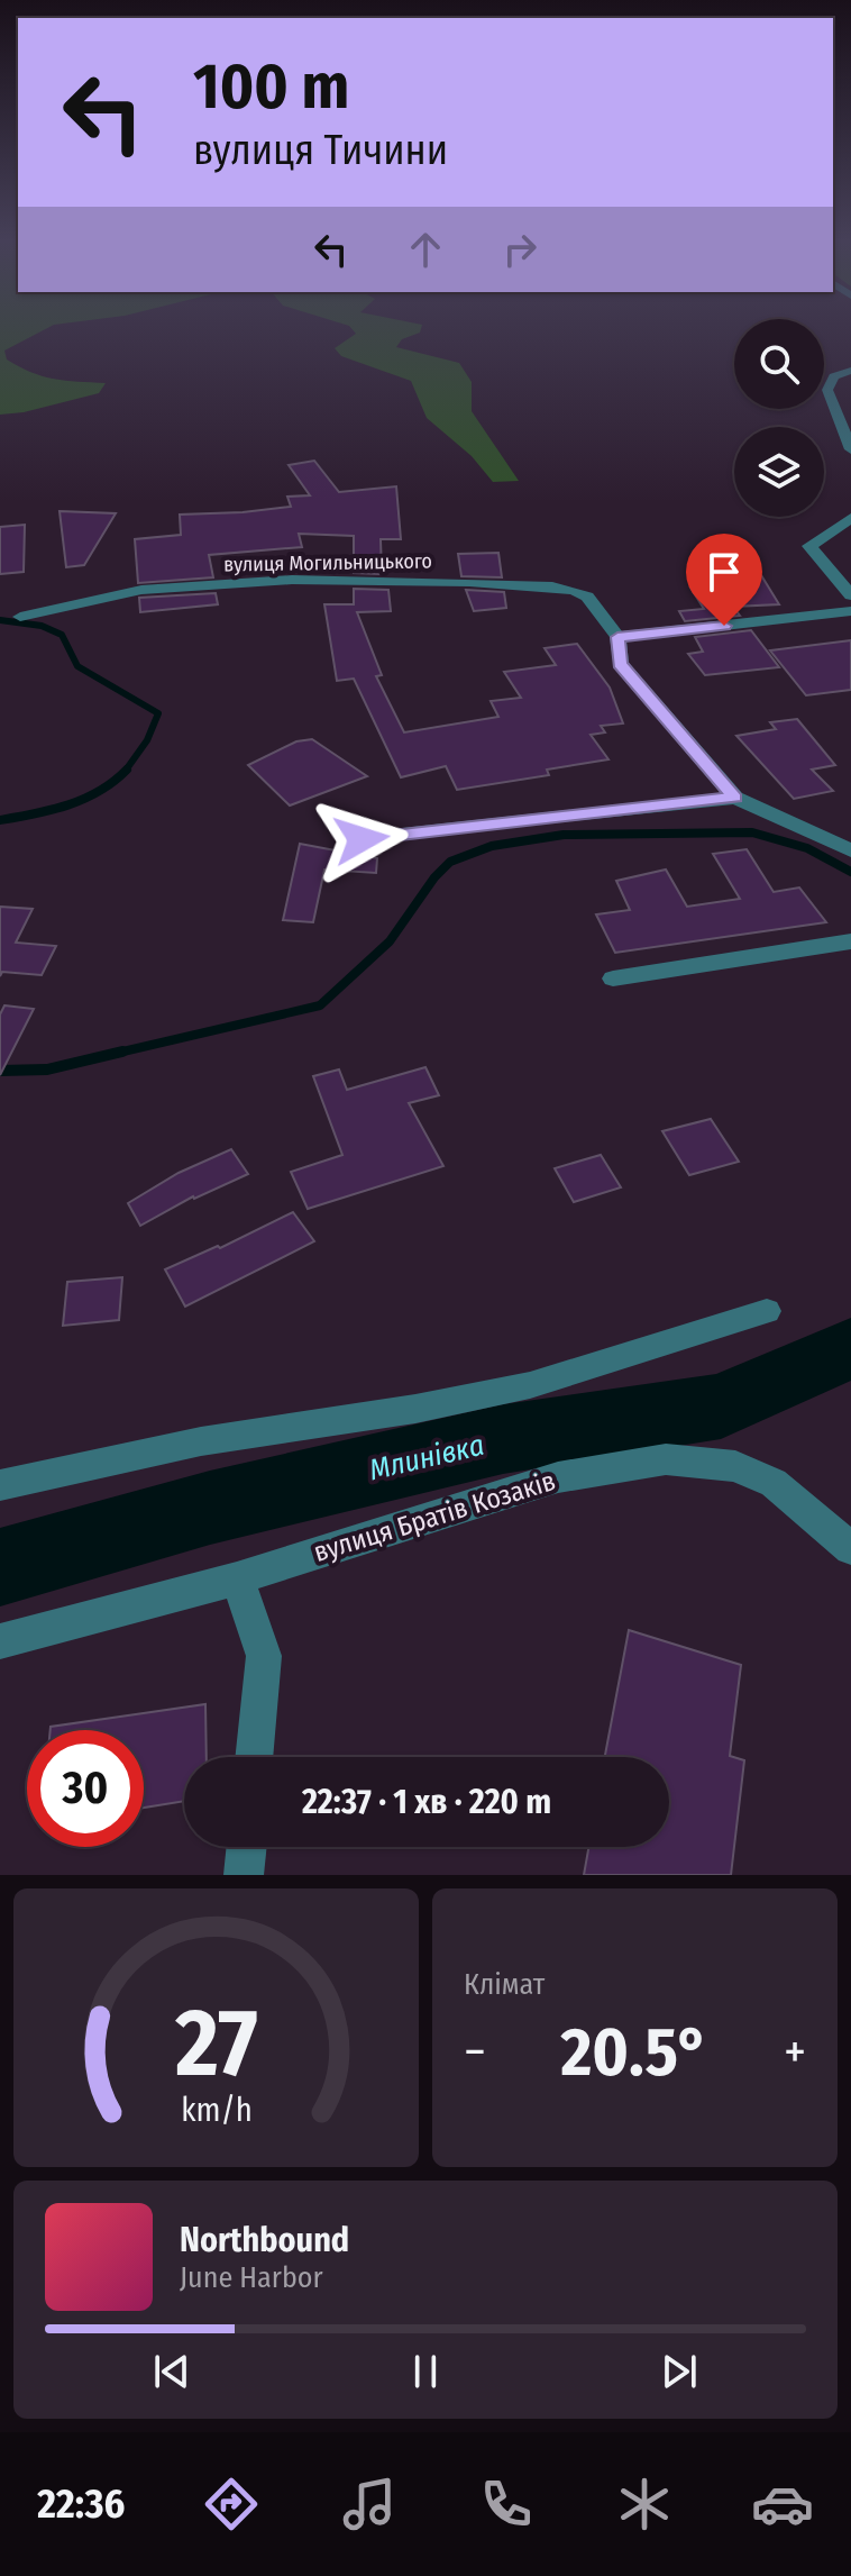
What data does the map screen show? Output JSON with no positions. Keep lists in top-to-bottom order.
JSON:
{
  "streets": {
    "street": ["вулиця Могильницького", "вулиця Братів Козаків"]
  },
  "water": ["Млинівка"],
  "page": {
    "turn": ["100 m", "вулиця Тичини"],
    "limit": "30",
    "trip": "22:37 · 1 хв · 220 m",
    "tile": "Клімат",
    "heat": ["−", "20.5°", "+"],
    "song": ["Northbound", "June Harbor"],
    "tabs": "22:36",
    "gauge": ["27", "km/h"]
  }
}
